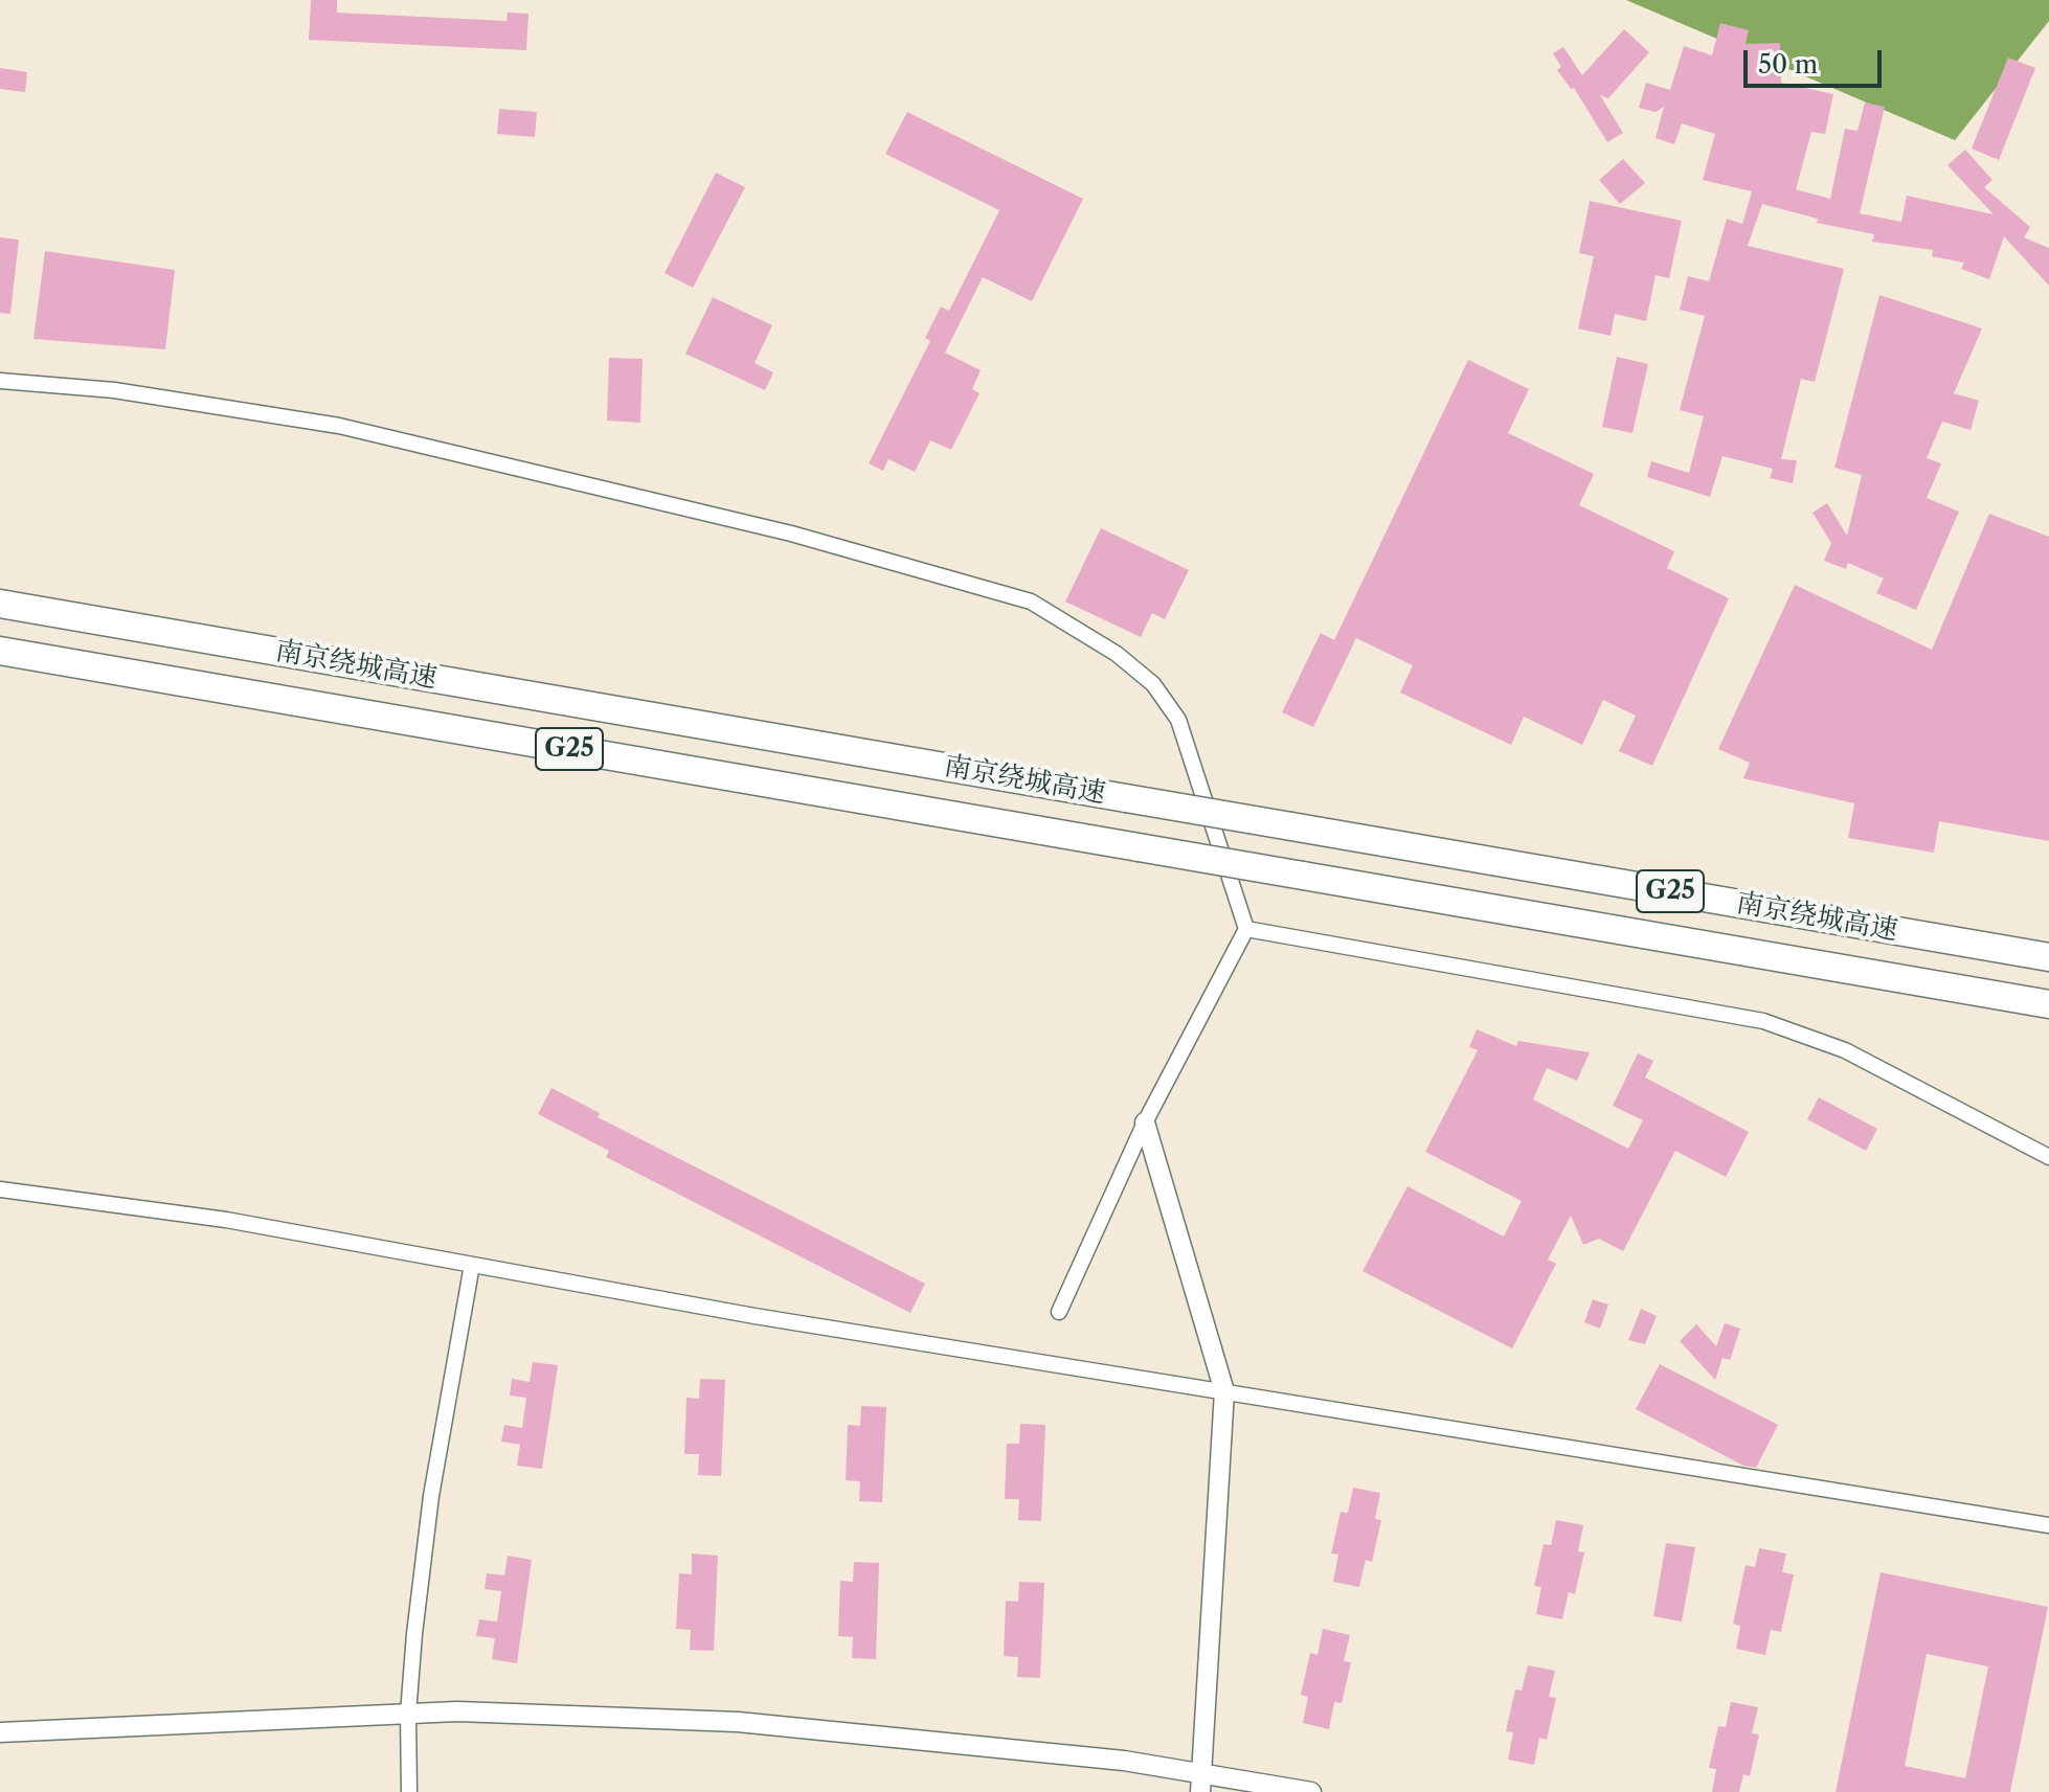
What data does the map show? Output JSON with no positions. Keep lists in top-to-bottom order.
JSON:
{
  "streets": {
    "highway": ["南京绕城高速", "G25"]
  },
  "scale_bar": "50 m"
}
